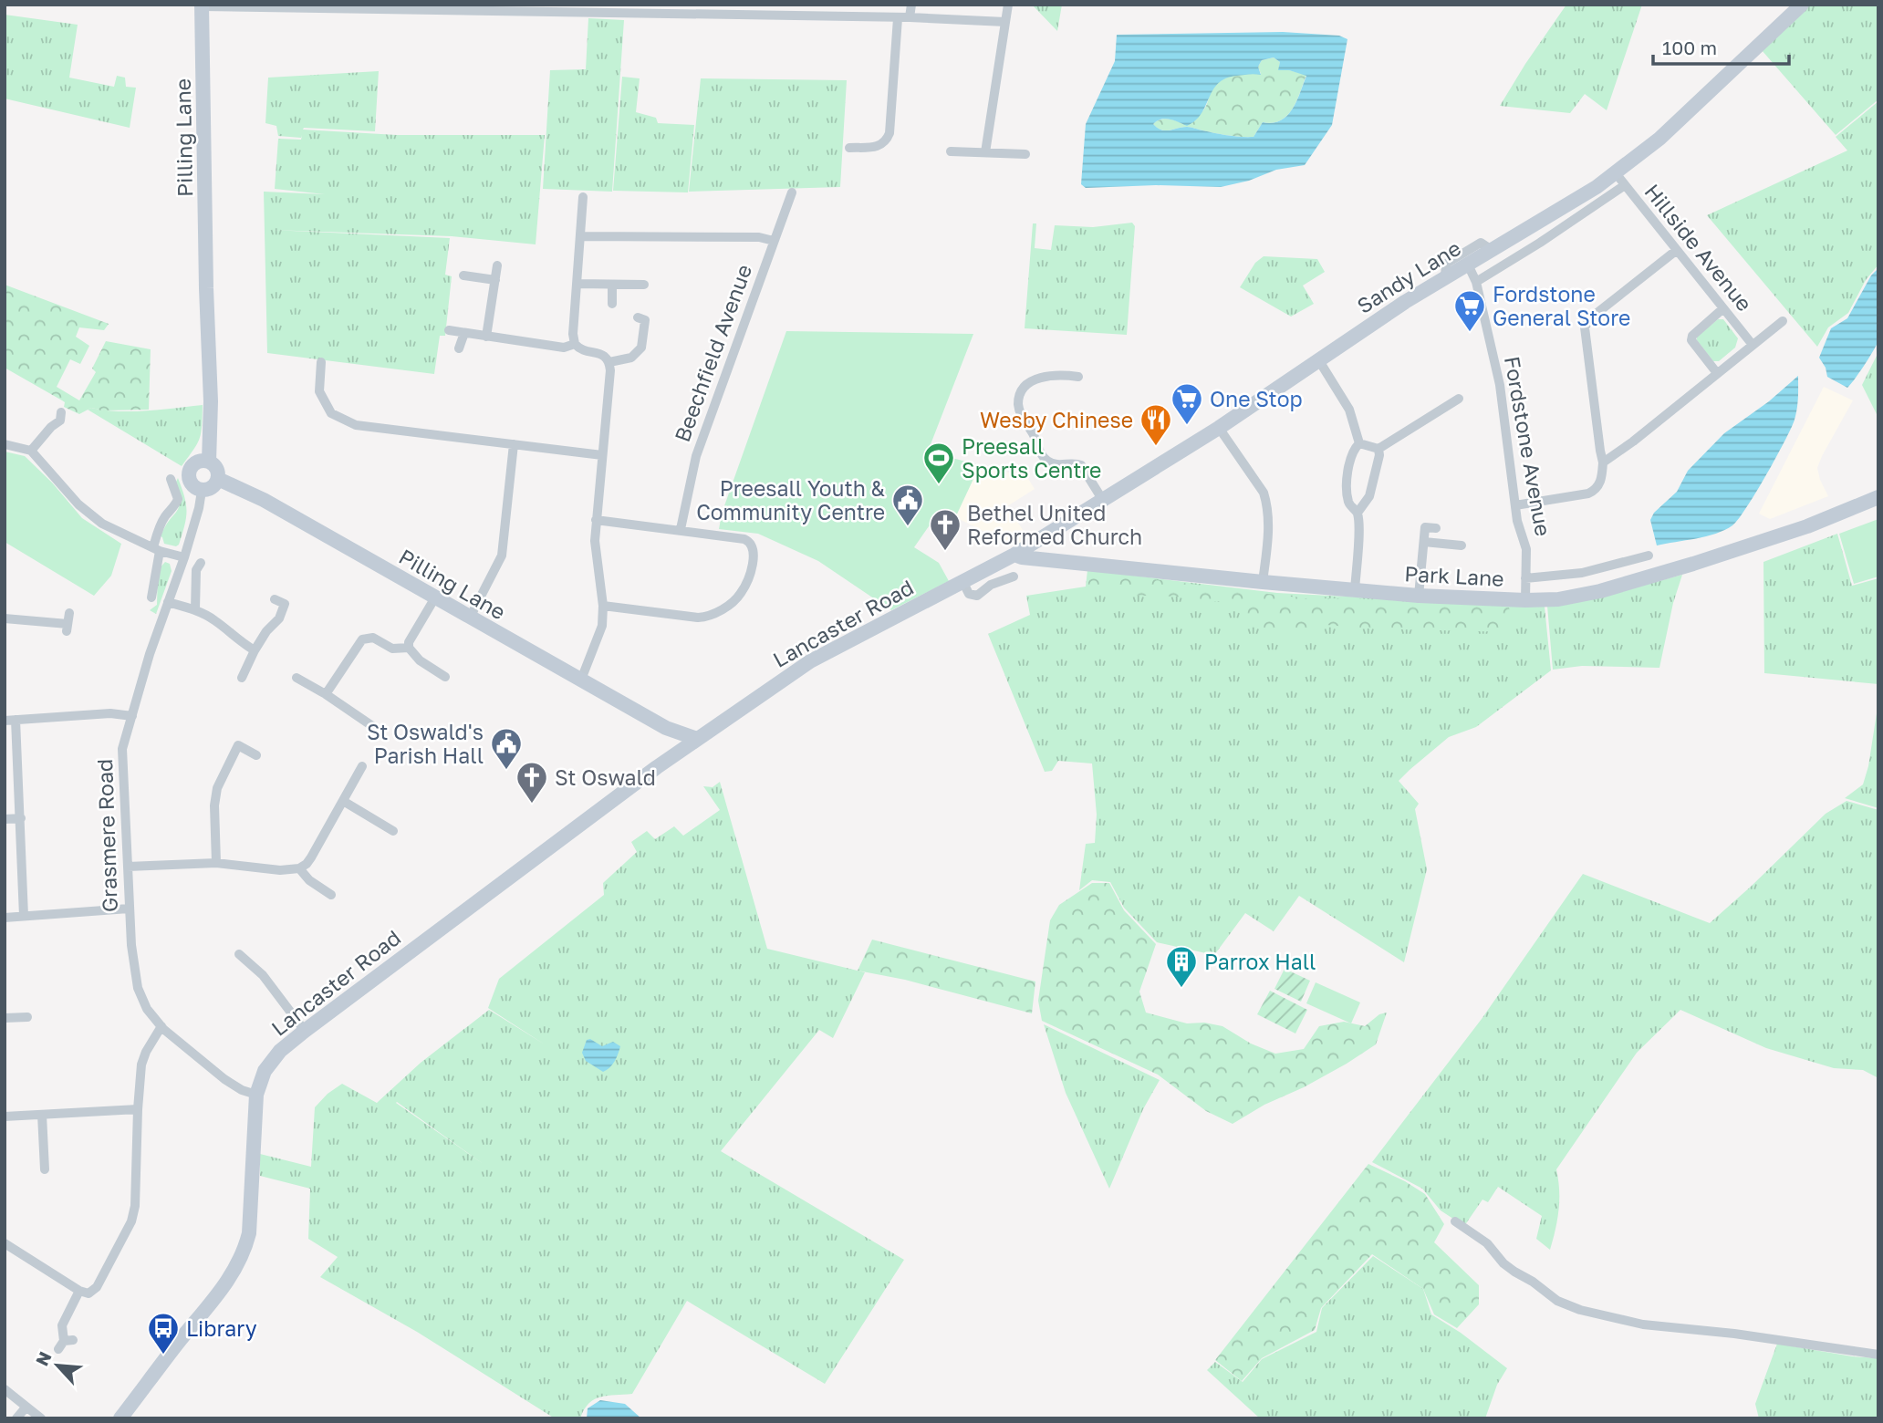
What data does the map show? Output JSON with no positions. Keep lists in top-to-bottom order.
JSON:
{
  "streets": {
    "main road": [
      "Pilling Lane",
      "Sandy Lane",
      "Park Lane",
      "Lancaster Road"
    ],
    "street": [
      "Hillside Avenue",
      "Beechfield Avenue",
      "Fordstone Avenue",
      "Grasmere Road"
    ]
  },
  "crossings": [
    ["Pilling Lane", "Lancaster Road"],
    ["Pilling Lane", "Grasmere Road"],
    ["Hillside Avenue", "Sandy Lane"],
    ["Sandy Lane", "Fordstone Avenue"],
    ["Sandy Lane", "Park Lane"],
    ["Sandy Lane", "Lancaster Road"],
    ["Fordstone Avenue", "Park Lane"],
    ["Park Lane", "Lancaster Road"],
    ["Lancaster Road", "Grasmere Road"]
  ],
  "places": {
    "supermarket": ["Fordstone General Store", "One Stop"],
    "restaurant": ["Wesby Chinese"],
    "sports": ["Preesall Sports Centre"],
    "public building": ["Preesall Youth & Community Centre", "St Oswald's Parish Hall"],
    "church": ["Bethel United Reformed Church", "St Oswald"],
    "building": ["Parrox Hall"],
    "bus stop": ["Library"]
  },
  "scale_bar": "100 m",
  "north": "top left"
}
